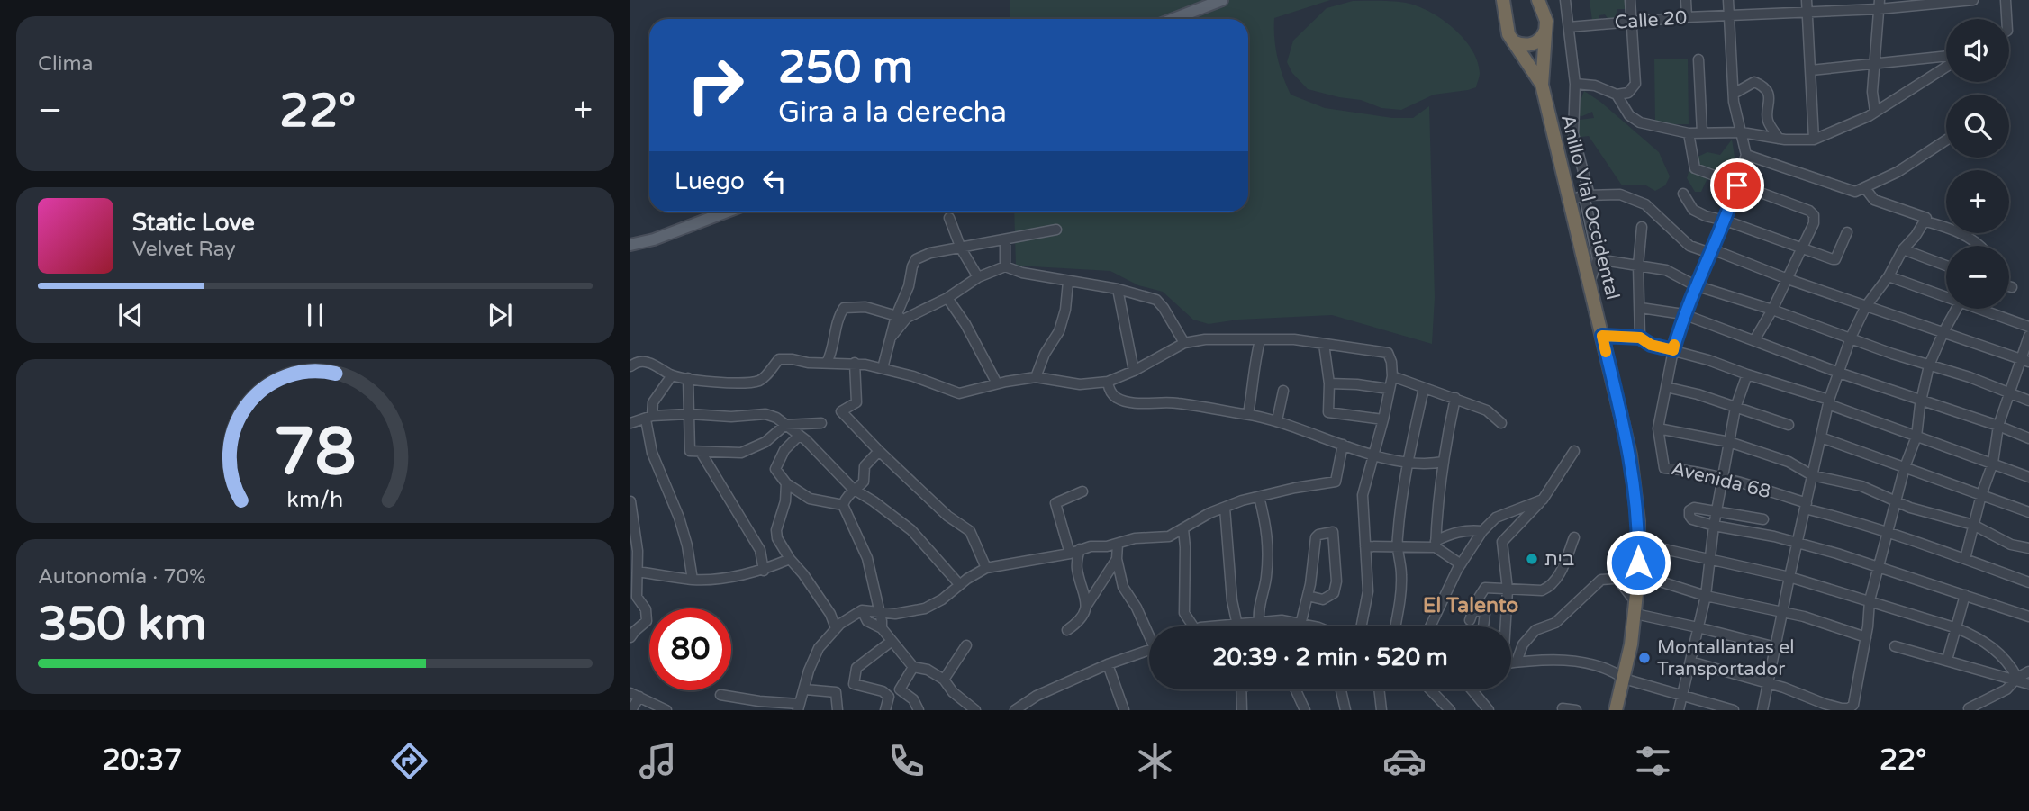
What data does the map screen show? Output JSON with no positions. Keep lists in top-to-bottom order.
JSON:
{
  "streets": {
    "highway": ["Anillo Vial Occidental"],
    "street": ["Calle 20", "Avenida 68"]
  },
  "crossings": [
    ["Calle 20", "Avenida 68"]
  ],
  "districts": ["El Talento"],
  "places": ["בית", "Montallantas el Transportador"],
  "page": {
    "tile": [
      "Clima",
      ["Autonomía · 70%", "350 km"]
    ],
    "map_buttons": ["+", "−"],
    "turn": ["250 m", "Gira a la derecha"],
    "heat": ["−", "22°", "+"],
    "then": "Luego",
    "song": ["Static Love", "Velvet Ray"],
    "limit": "80",
    "trip": "20:39 · 2 min · 520 m",
    "tabs": ["20:37", "22°"],
    "gauge": ["78", "km/h"]
  }
}
